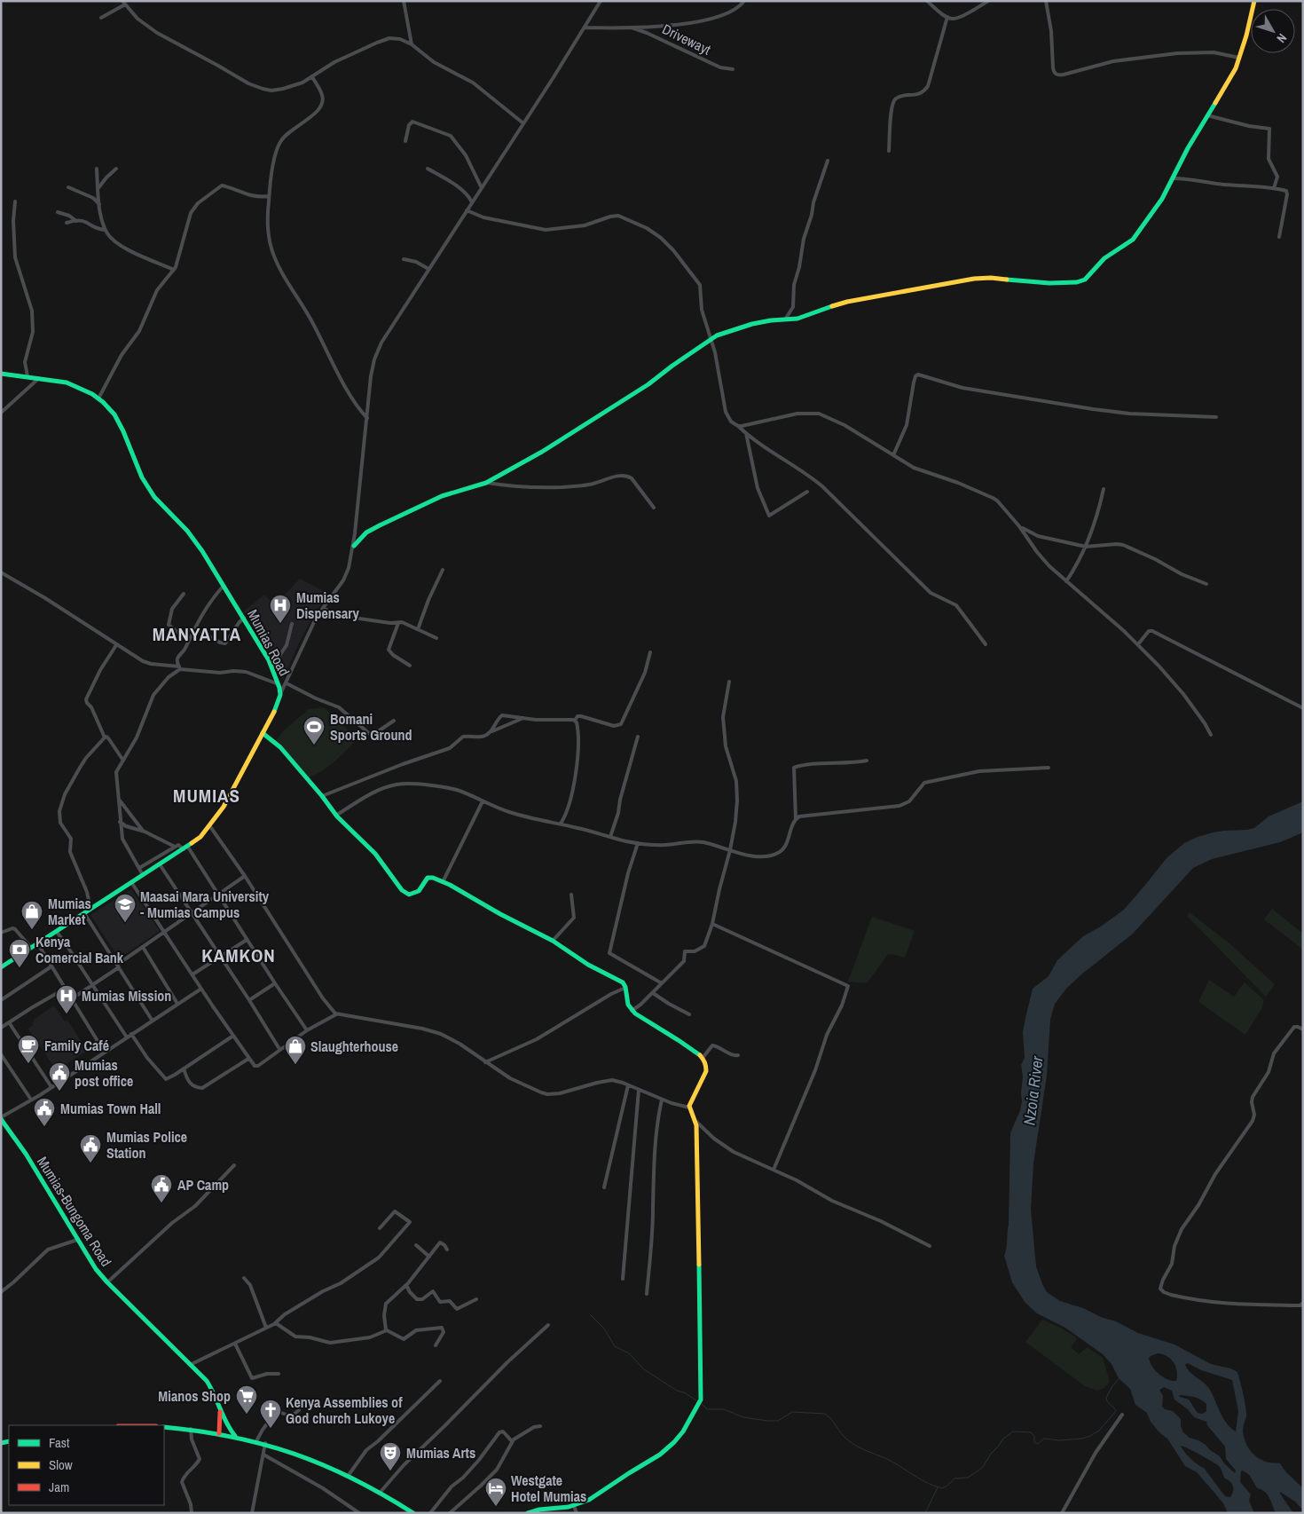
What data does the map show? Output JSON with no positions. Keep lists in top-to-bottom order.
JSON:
{
  "streets": {
    "main road": ["Mumias Road", "Mumias-Bungoma Road"],
    "street": ["Drivewayt"]
  },
  "districts": ["MANYATTA", "MUMIAS", "KAMKON"],
  "water": ["Nzoia River"],
  "places": {
    "hospital": ["Mumias Dispensary", "Mumias Mission"],
    "sports": ["Bomani Sports Ground"],
    "school or university": ["Maasai Mara University - Mumias Campus"],
    "shop": ["Mumias Market", "Slaughterhouse"],
    "bank": ["Kenya Comercial Bank"],
    "cafe": ["Family Café"],
    "public building": [
      "Mumias post office",
      "Mumias Town Hall",
      "Mumias Police Station",
      "AP Camp"
    ],
    "supermarket": ["Mianos Shop"],
    "church": ["Kenya Assemblies of God church Lukoye"],
    "theatre": ["Mumias Arts"],
    "hotel": ["Westgate Hotel Mumias"]
  },
  "legend": ["Fast", "Slow", "Jam"],
  "north": "bottom right"
}
